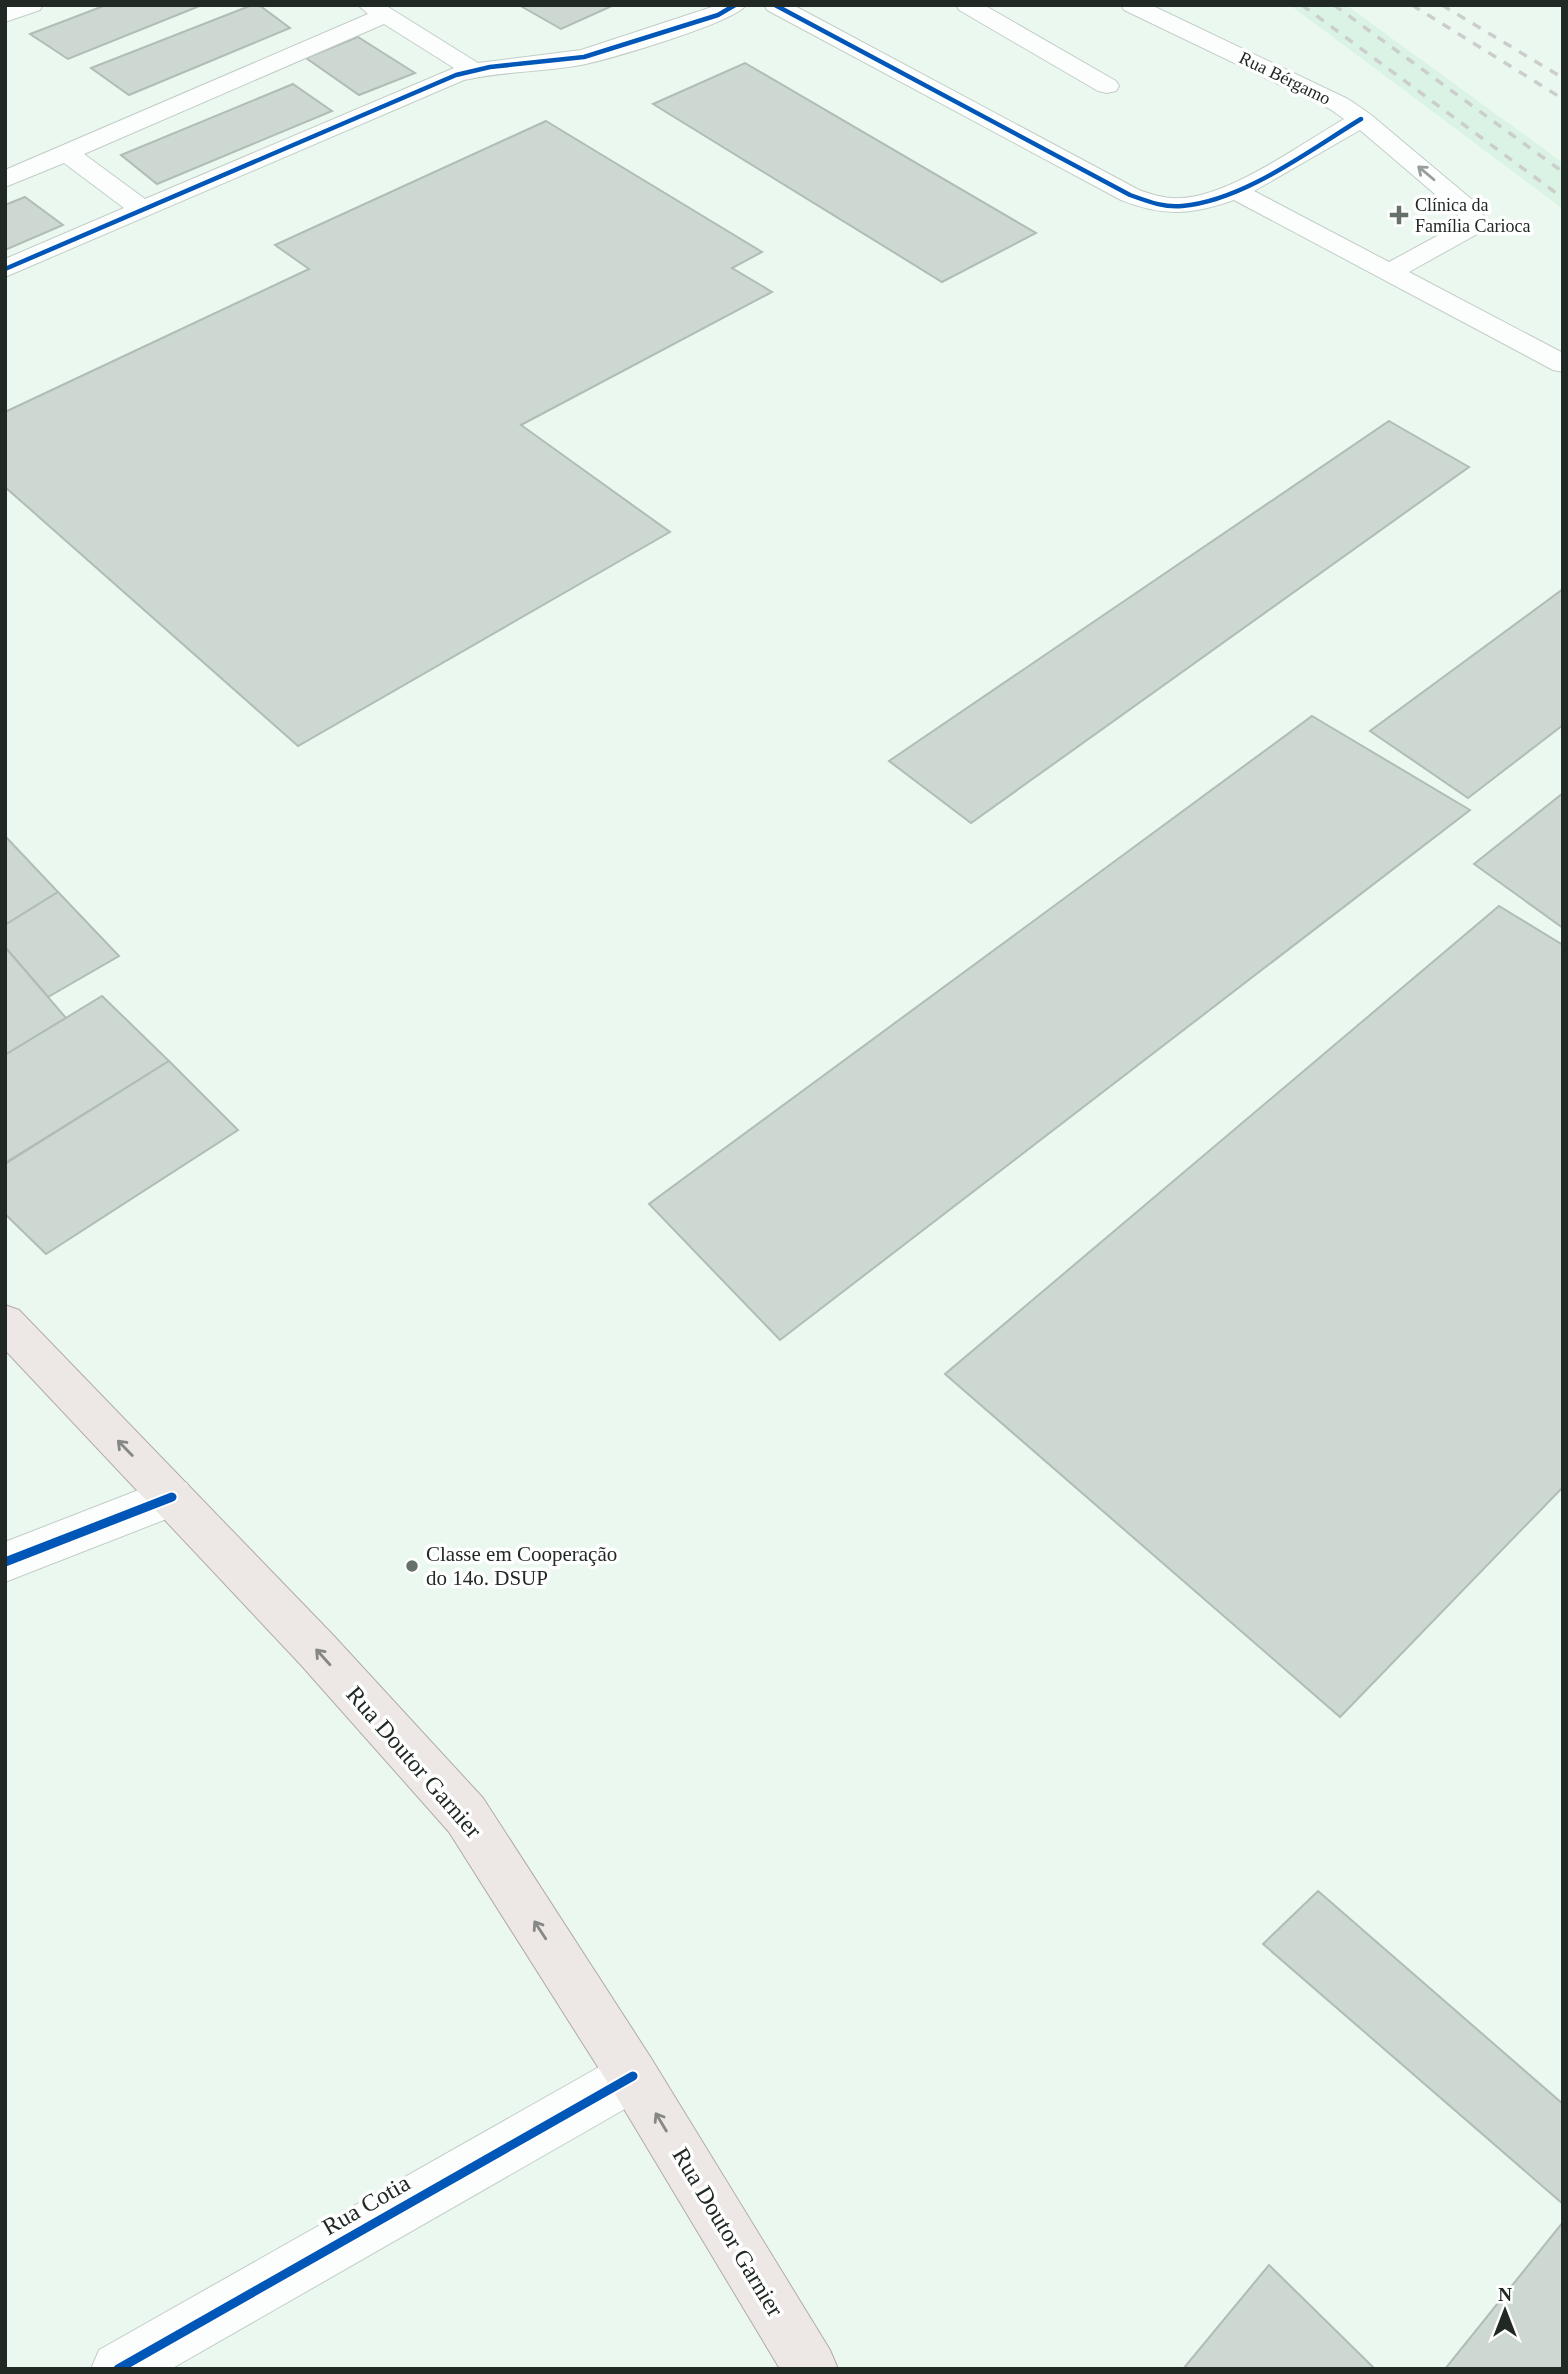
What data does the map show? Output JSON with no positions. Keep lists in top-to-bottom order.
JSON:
{
  "streets": {
    "main road": ["Rua Doutor Garnier"],
    "street": ["Rua Bérgamo", "Rua Cotia"]
  },
  "crossings": [
    ["Rua Doutor Garnier", "Rua Cotia"]
  ],
  "one_way": ["Rua Doutor Garnier"],
  "places": {
    "health": ["Clínica da Família Carioca"],
    "other": ["Classe em Cooperação do 14o. DSUP"]
  },
  "north": "top"
}
